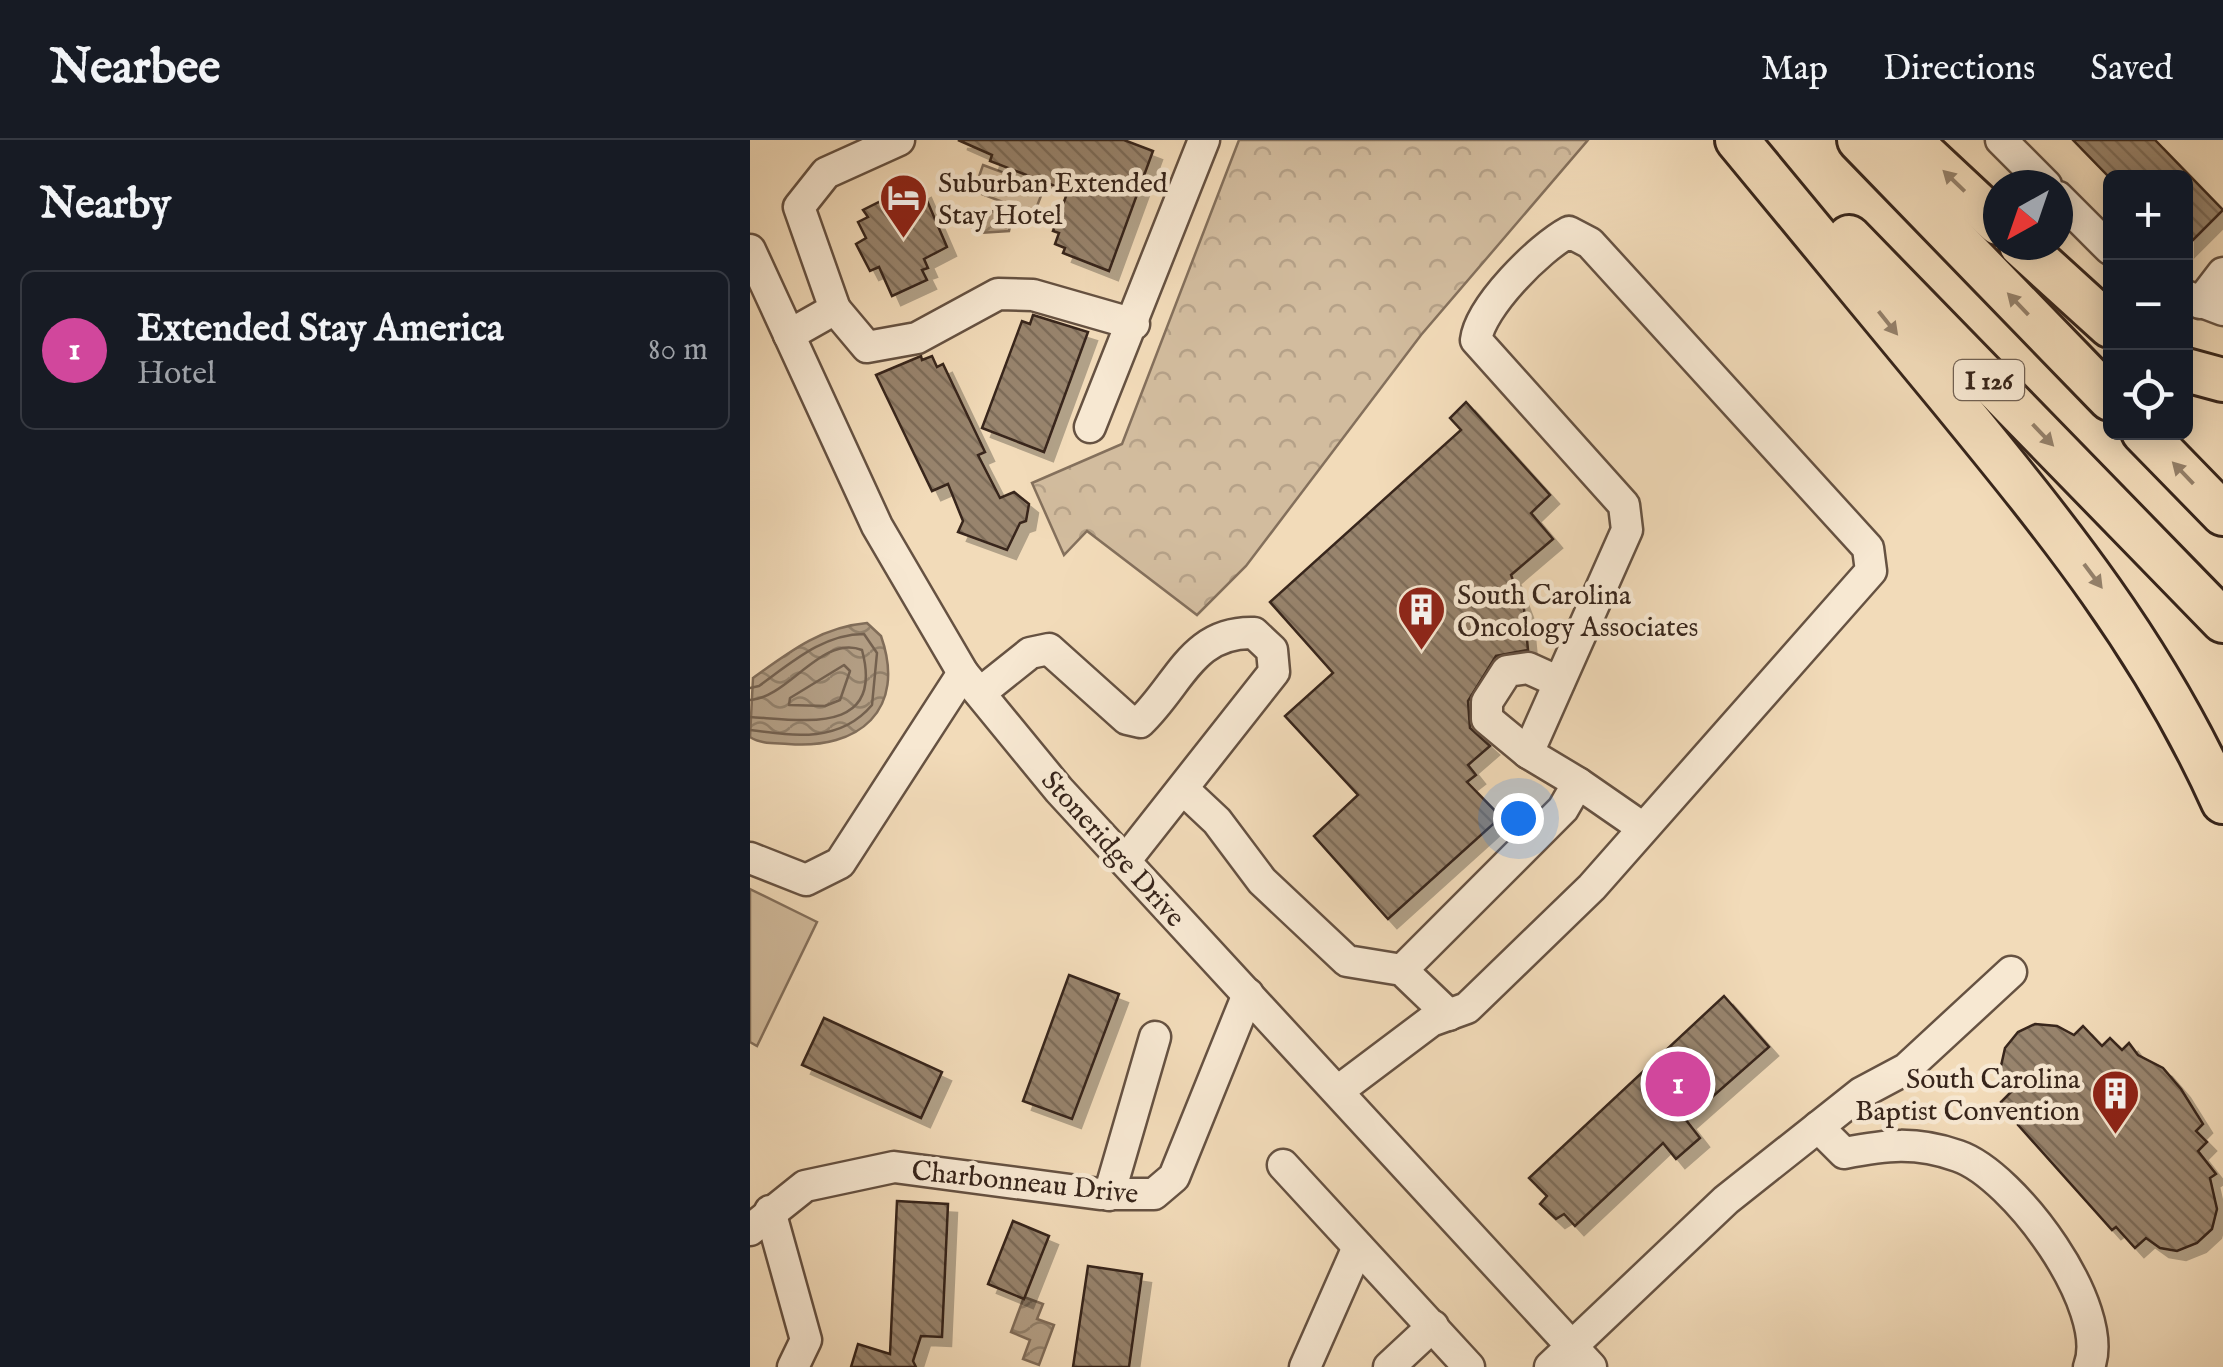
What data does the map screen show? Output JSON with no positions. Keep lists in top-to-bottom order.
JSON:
{
  "streets": {
    "highway": ["I 126"],
    "street": ["Stoneridge Drive", "Charbonneau Drive"]
  },
  "crossings": [
    ["Stoneridge Drive", "Charbonneau Drive"]
  ],
  "places": {
    "hotel": ["Suburban Extended Stay Hotel"],
    "building": ["South Carolina Oncology Associates", "South Carolina Baptist Convention"]
  },
  "north": "bottom left",
  "page": {
    "header": "Nearbee",
    "nav": ["Map", "Directions", "Saved"],
    "heading": "Nearby",
    "map_buttons": ["+", "−"],
    "list": [
      {
        "mark": "1",
        "name": "Extended Stay America",
        "note": "Hotel",
        "value": "80 m"
      }
    ],
    "pins": "1"
  }
}
